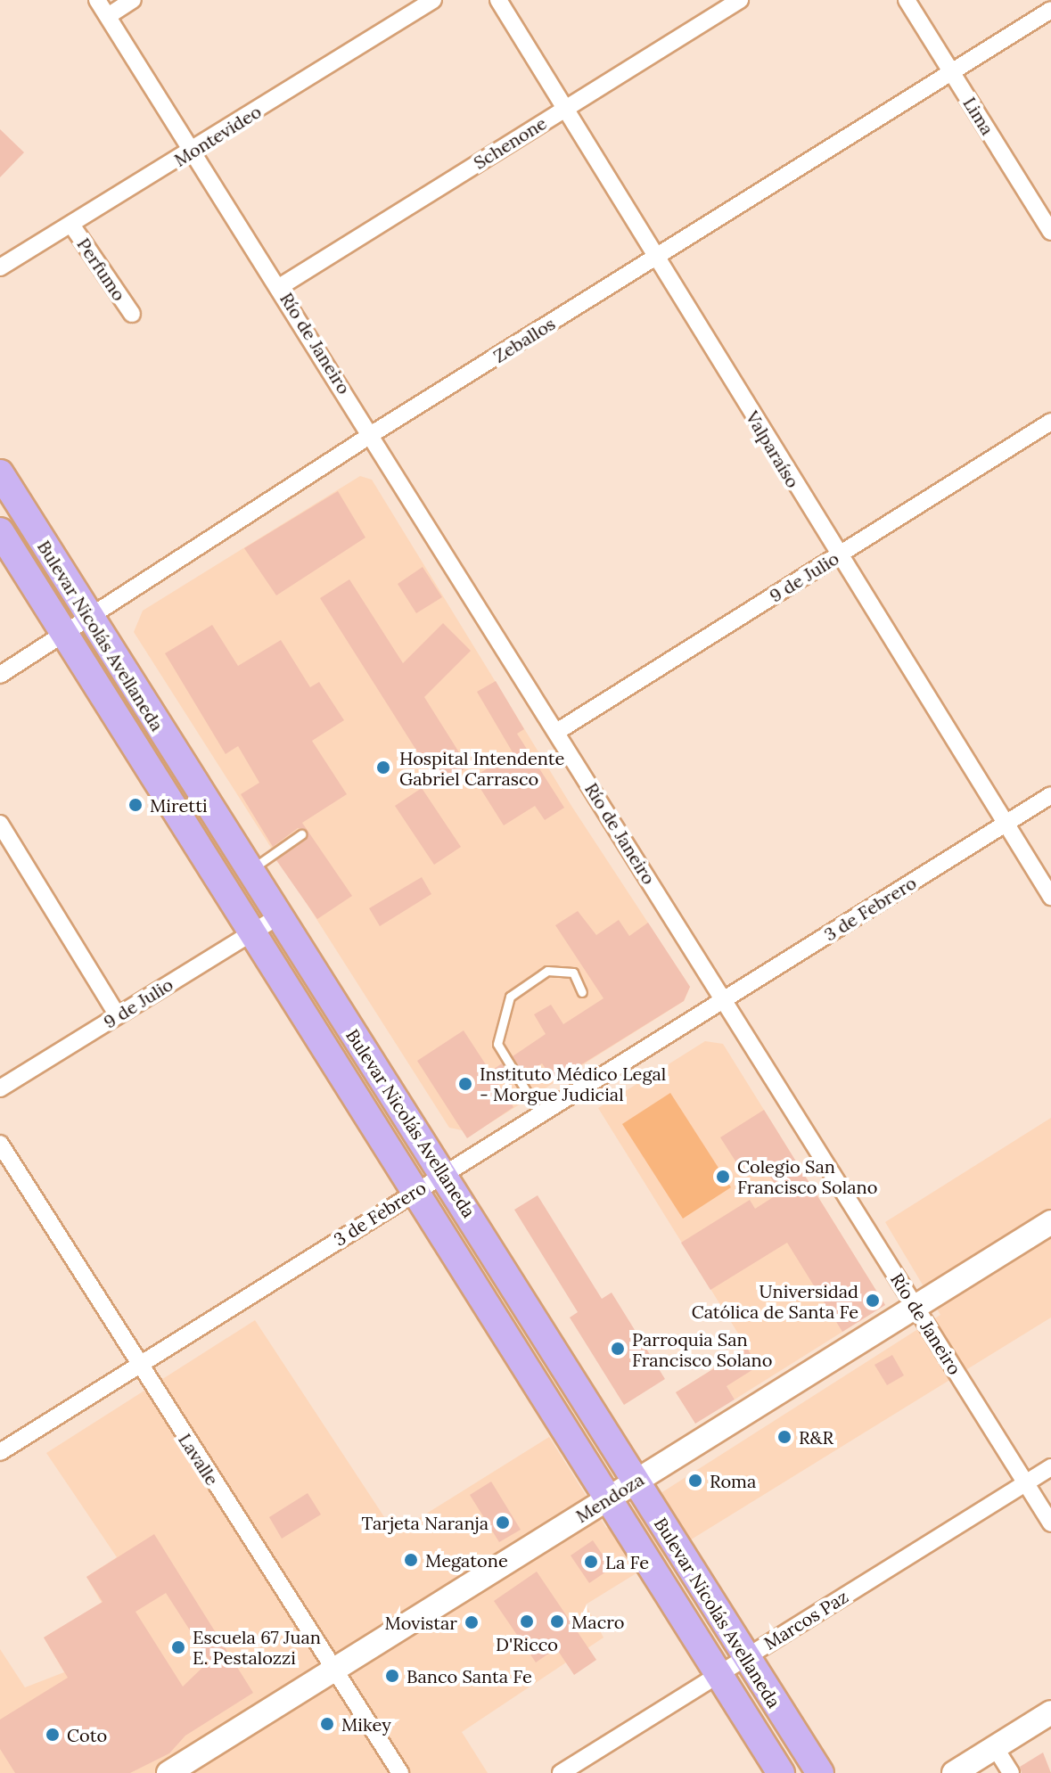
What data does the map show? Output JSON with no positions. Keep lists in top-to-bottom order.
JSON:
{
  "streets": {
    "main road": ["Bulevar Nicolás Avellaneda", "Mendoza"],
    "street": [
      "Lima",
      "Montevideo",
      "Schenone",
      "Perfumo",
      "Zeballos",
      "Río de Janeiro",
      "Valparaíso",
      "9 de Julio",
      "3 de Febrero",
      "Lavalle",
      "Marcos Paz"
    ]
  },
  "crossings": [
    ["Lima", "Zeballos"],
    ["Montevideo", "Perfumo"],
    ["Montevideo", "Río de Janeiro"],
    ["Schenone", "Río de Janeiro"],
    ["Schenone", "Valparaíso"],
    ["Zeballos", "Río de Janeiro"],
    ["Zeballos", "Valparaíso"],
    ["Zeballos", "Bulevar Nicolás Avellaneda"],
    ["Río de Janeiro", "9 de Julio"],
    ["Río de Janeiro", "3 de Febrero"],
    ["Río de Janeiro", "Mendoza"],
    ["Río de Janeiro", "Marcos Paz"],
    ["Valparaíso", "9 de Julio"],
    ["Valparaíso", "3 de Febrero"],
    ["9 de Julio", "Bulevar Nicolás Avellaneda"],
    ["Bulevar Nicolás Avellaneda", "3 de Febrero"],
    ["Bulevar Nicolás Avellaneda", "Mendoza"],
    ["Bulevar Nicolás Avellaneda", "Marcos Paz"],
    ["3 de Febrero", "Lavalle"],
    ["Lavalle", "Mendoza"]
  ],
  "places": [
    "Hospital Intendente Gabriel Carrasco",
    "Miretti",
    "Instituto Médico Legal - Morgue Judicial",
    "Colegio San Francisco Solano",
    "Universidad Católica de Santa Fe",
    "Parroquia San Francisco Solano",
    "R&R",
    "Roma",
    "Tarjeta Naranja",
    "Megatone",
    "La Fe",
    "D'Ricco",
    "Macro",
    "Movistar",
    "Escuela 67 Juan E. Pestalozzi",
    "Banco Santa Fe",
    "Mikey",
    "Coto"
  ]
}
